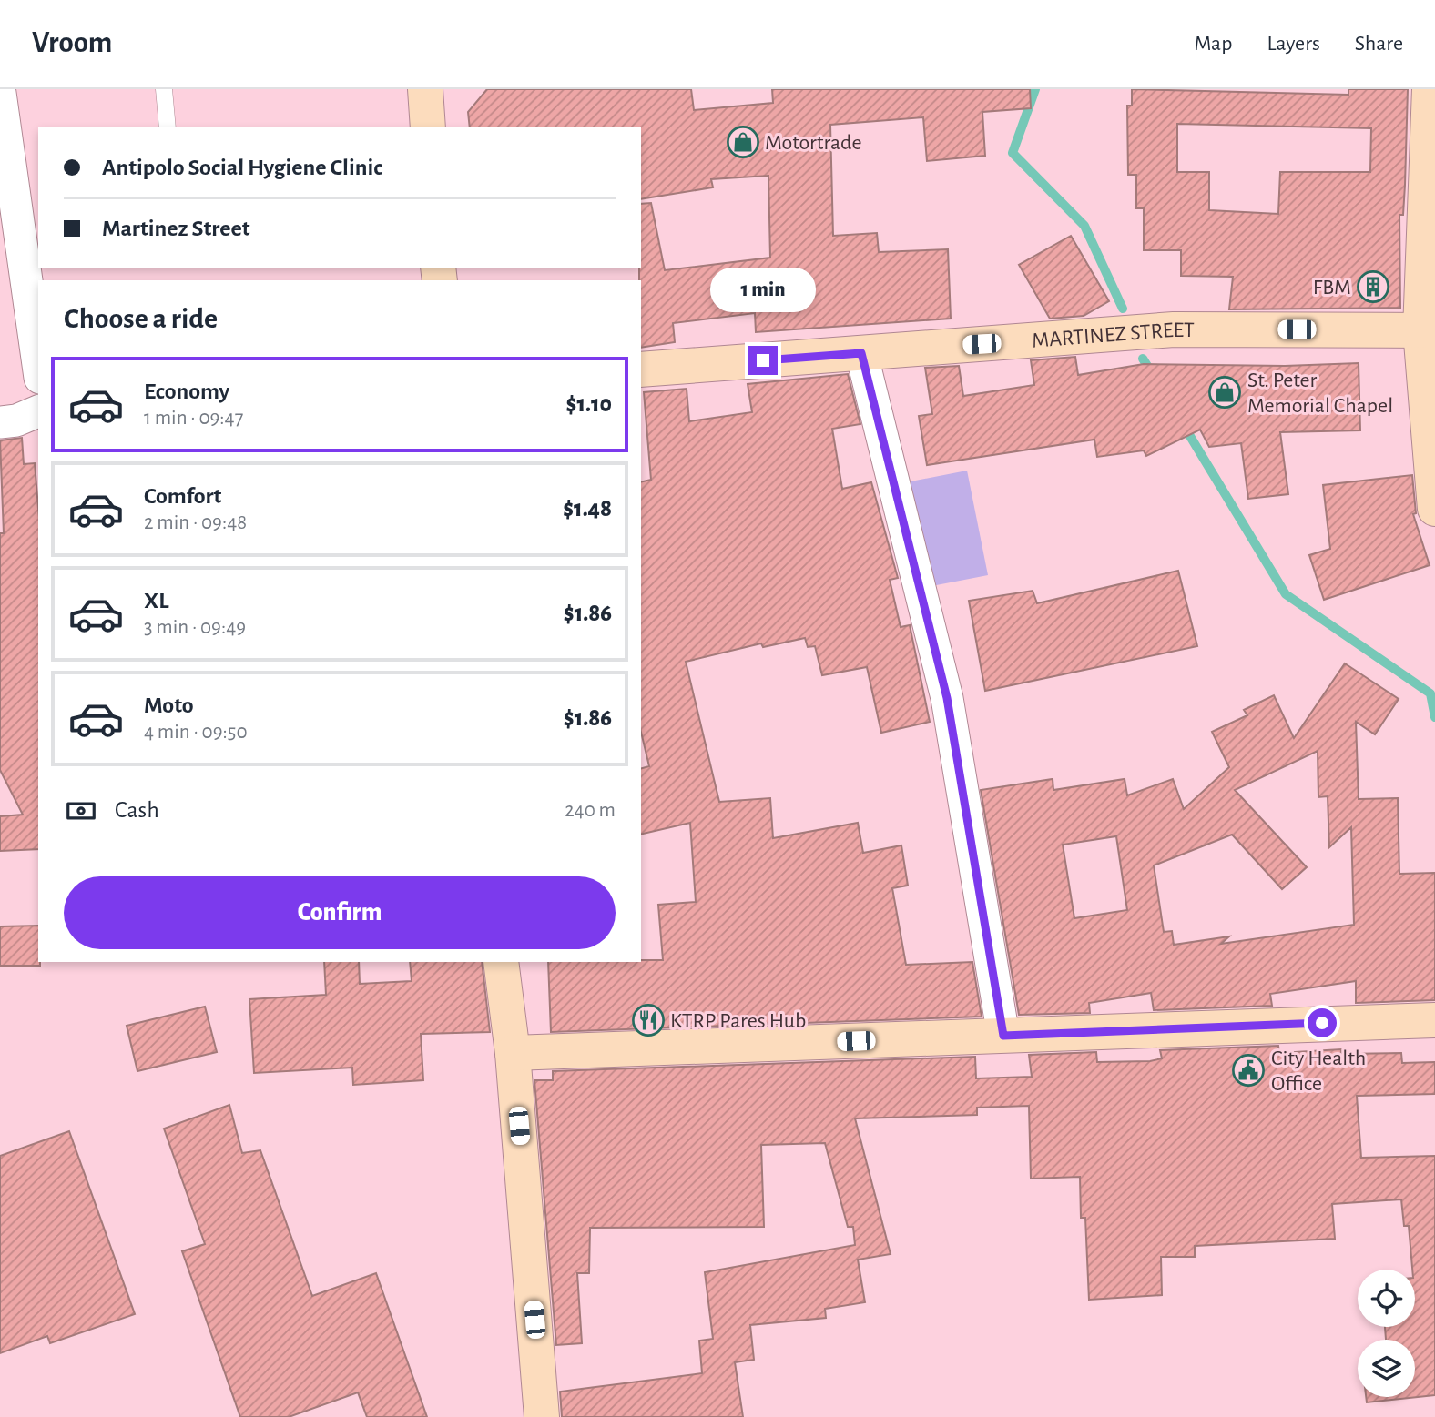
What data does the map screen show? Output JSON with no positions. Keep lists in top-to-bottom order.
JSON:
{
  "streets": {
    "street": ["MARTINEZ STREET"]
  },
  "places": {
    "shop": ["Motortrade", "St. Peter Memorial Chapel"],
    "building": ["FBM"],
    "restaurant": ["KTRP Pares Hub"],
    "public building": ["City Health Office"]
  },
  "page": {
    "header": "Vroom",
    "nav": ["Map", "Layers", "Share"],
    "banner": ["Antipolo Social Hygiene Clinic", "Martinez Street"],
    "bubble": "1 min",
    "heading": "Choose a ride",
    "list": [
      {
        "name": "Economy",
        "note": "1 min · 09:47",
        "value": "$1.10"
      },
      {
        "name": "Comfort",
        "note": "2 min · 09:48",
        "value": "$1.48"
      },
      {
        "name": "XL",
        "note": "3 min · 09:49",
        "value": "$1.86"
      },
      {
        "name": "Moto",
        "note": "4 min · 09:50",
        "value": "$1.86"
      }
    ],
    "pay": ["Cash", "240 m"],
    "buttons": "Confirm"
  }
}
